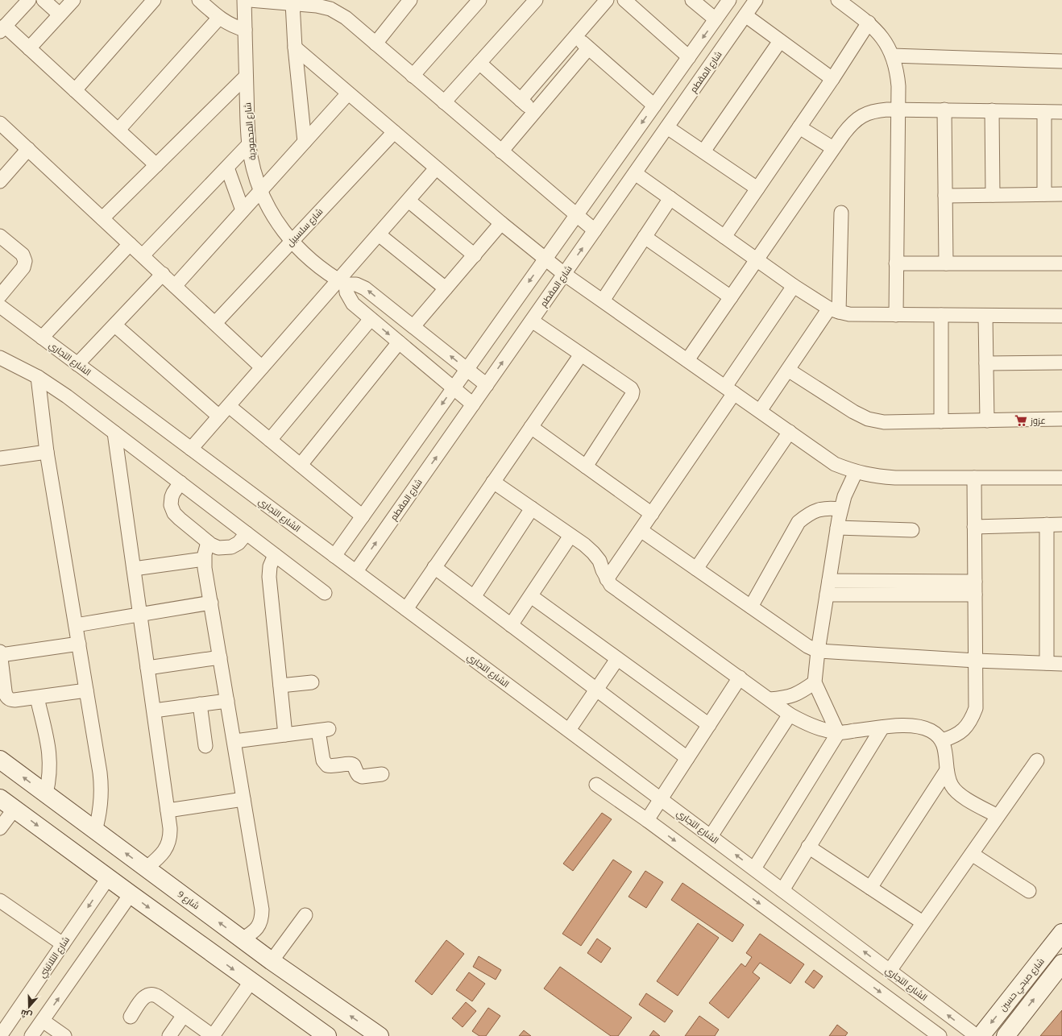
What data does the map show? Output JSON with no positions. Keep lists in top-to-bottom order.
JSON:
{
  "streets": {
    "main road": ["شارع 9", "شارع صبحي حسين"],
    "street": [
      "شارع المقطم",
      "شارع المحمودية",
      "شارع سلسبيل",
      "الشارع التجاري",
      "شارع التلاتيني"
    ]
  },
  "crossings": [
    ["شارع المقطم", "الشارع التجاري"],
    ["شارع المحمودية", "شارع سلسبيل"]
  ],
  "places": {
    "supermarket": ["عزوز"]
  },
  "north": "bottom"
}
